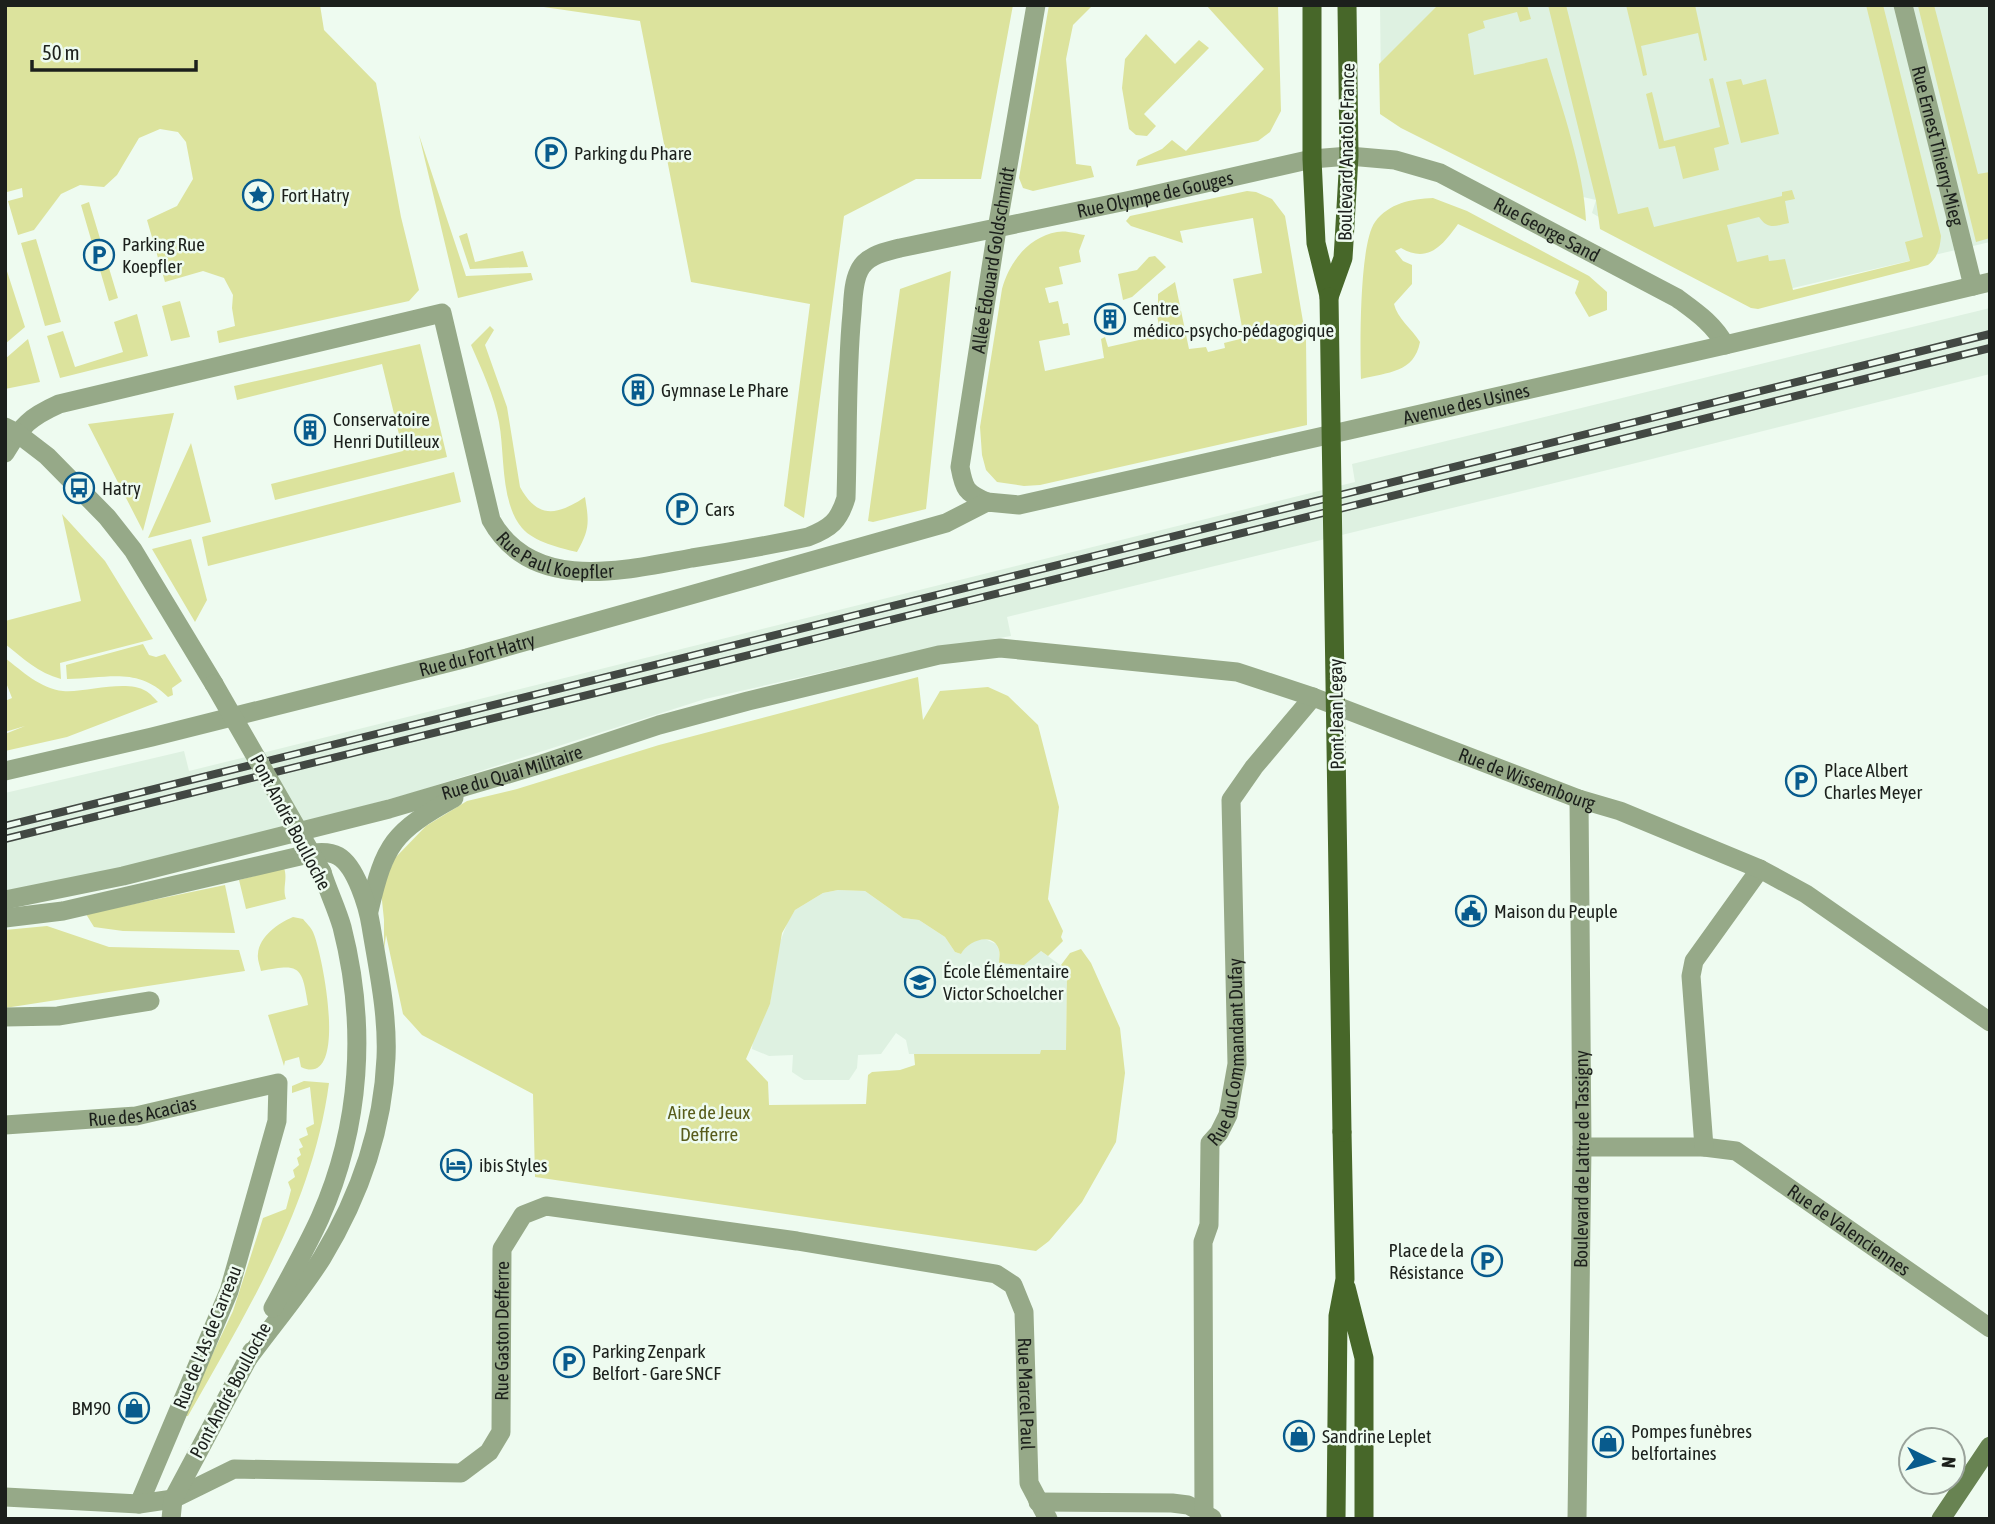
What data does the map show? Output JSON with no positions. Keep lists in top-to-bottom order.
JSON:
{
  "streets": {
    "main road": ["Boulevard Anatole France", "Pont Jean Legay"],
    "street": [
      "Rue Ernest Thierry-Mieg",
      "Rue Olympe de Gouges",
      "Rue George Sand",
      "Allée Édouard Goldschmidt",
      "Avenue des Usines",
      "Rue Paul Koepfler",
      "Rue du Fort Hatry",
      "Rue du Quai Militaire",
      "Rue de Wissembourg",
      "Pont André Boulloche",
      "Rue du Commandant Dufay",
      "Rue des Acacias",
      "Boulevard de Lattre de Tassigny",
      "Rue de Valenciennes",
      "Rue Gaston Defferre",
      "Rue de l'As de Carreau",
      "Rue Marcel Paul"
    ]
  },
  "crossings": [
    ["Rue Ernest Thierry-Mieg", "Avenue des Usines"],
    ["Boulevard Anatole France", "Rue Olympe de Gouges"],
    ["Boulevard Anatole France", "Rue George Sand"],
    ["Boulevard Anatole France", "Pont Jean Legay"],
    ["Rue Olympe de Gouges", "Rue George Sand"],
    ["Rue Olympe de Gouges", "Allée Édouard Goldschmidt"],
    ["Rue Olympe de Gouges", "Rue Paul Koepfler"],
    ["Rue George Sand", "Avenue des Usines"],
    ["Allée Édouard Goldschmidt", "Avenue des Usines"],
    ["Allée Édouard Goldschmidt", "Rue Paul Koepfler"],
    ["Allée Édouard Goldschmidt", "Rue du Fort Hatry"],
    ["Avenue des Usines", "Rue du Fort Hatry"],
    ["Rue Paul Koepfler", "Pont André Boulloche"],
    ["Rue du Quai Militaire", "Rue de Wissembourg"],
    ["Rue de Wissembourg", "Rue du Commandant Dufay"],
    ["Rue de Wissembourg", "Boulevard de Lattre de Tassigny"],
    ["Pont André Boulloche", "Rue Gaston Defferre"],
    ["Rue du Commandant Dufay", "Rue Marcel Paul"],
    ["Rue des Acacias", "Rue de l'As de Carreau"],
    ["Boulevard de Lattre de Tassigny", "Rue de Valenciennes"],
    ["Rue Gaston Defferre", "Rue de l'As de Carreau"],
    ["Rue Gaston Defferre", "Rue Marcel Paul"]
  ],
  "parks": ["Aire de Jeux Defferre"],
  "places": {
    "parking": [
      "Parking du Phare",
      "Parking Rue Koepfler",
      "Cars",
      "Place Albert Charles Meyer",
      "Place de la Résistance",
      "Parking Zenpark Belfort - Gare SNCF"
    ],
    "place": ["Fort Hatry"],
    "building": ["Centre médico-psycho-pédagogique", "Gymnase Le Phare", "Conservatoire Henri Dutilleux"],
    "bus stop": ["Hatry"],
    "public building": ["Maison du Peuple"],
    "school or university": ["École Élémentaire Victor Schoelcher"],
    "hotel": ["ibis Styles"],
    "shop": ["BM90", "Sandrine Leplet", "Pompes funèbres belfortaines"]
  },
  "scale_bar": "50 m",
  "north": "right"
}
